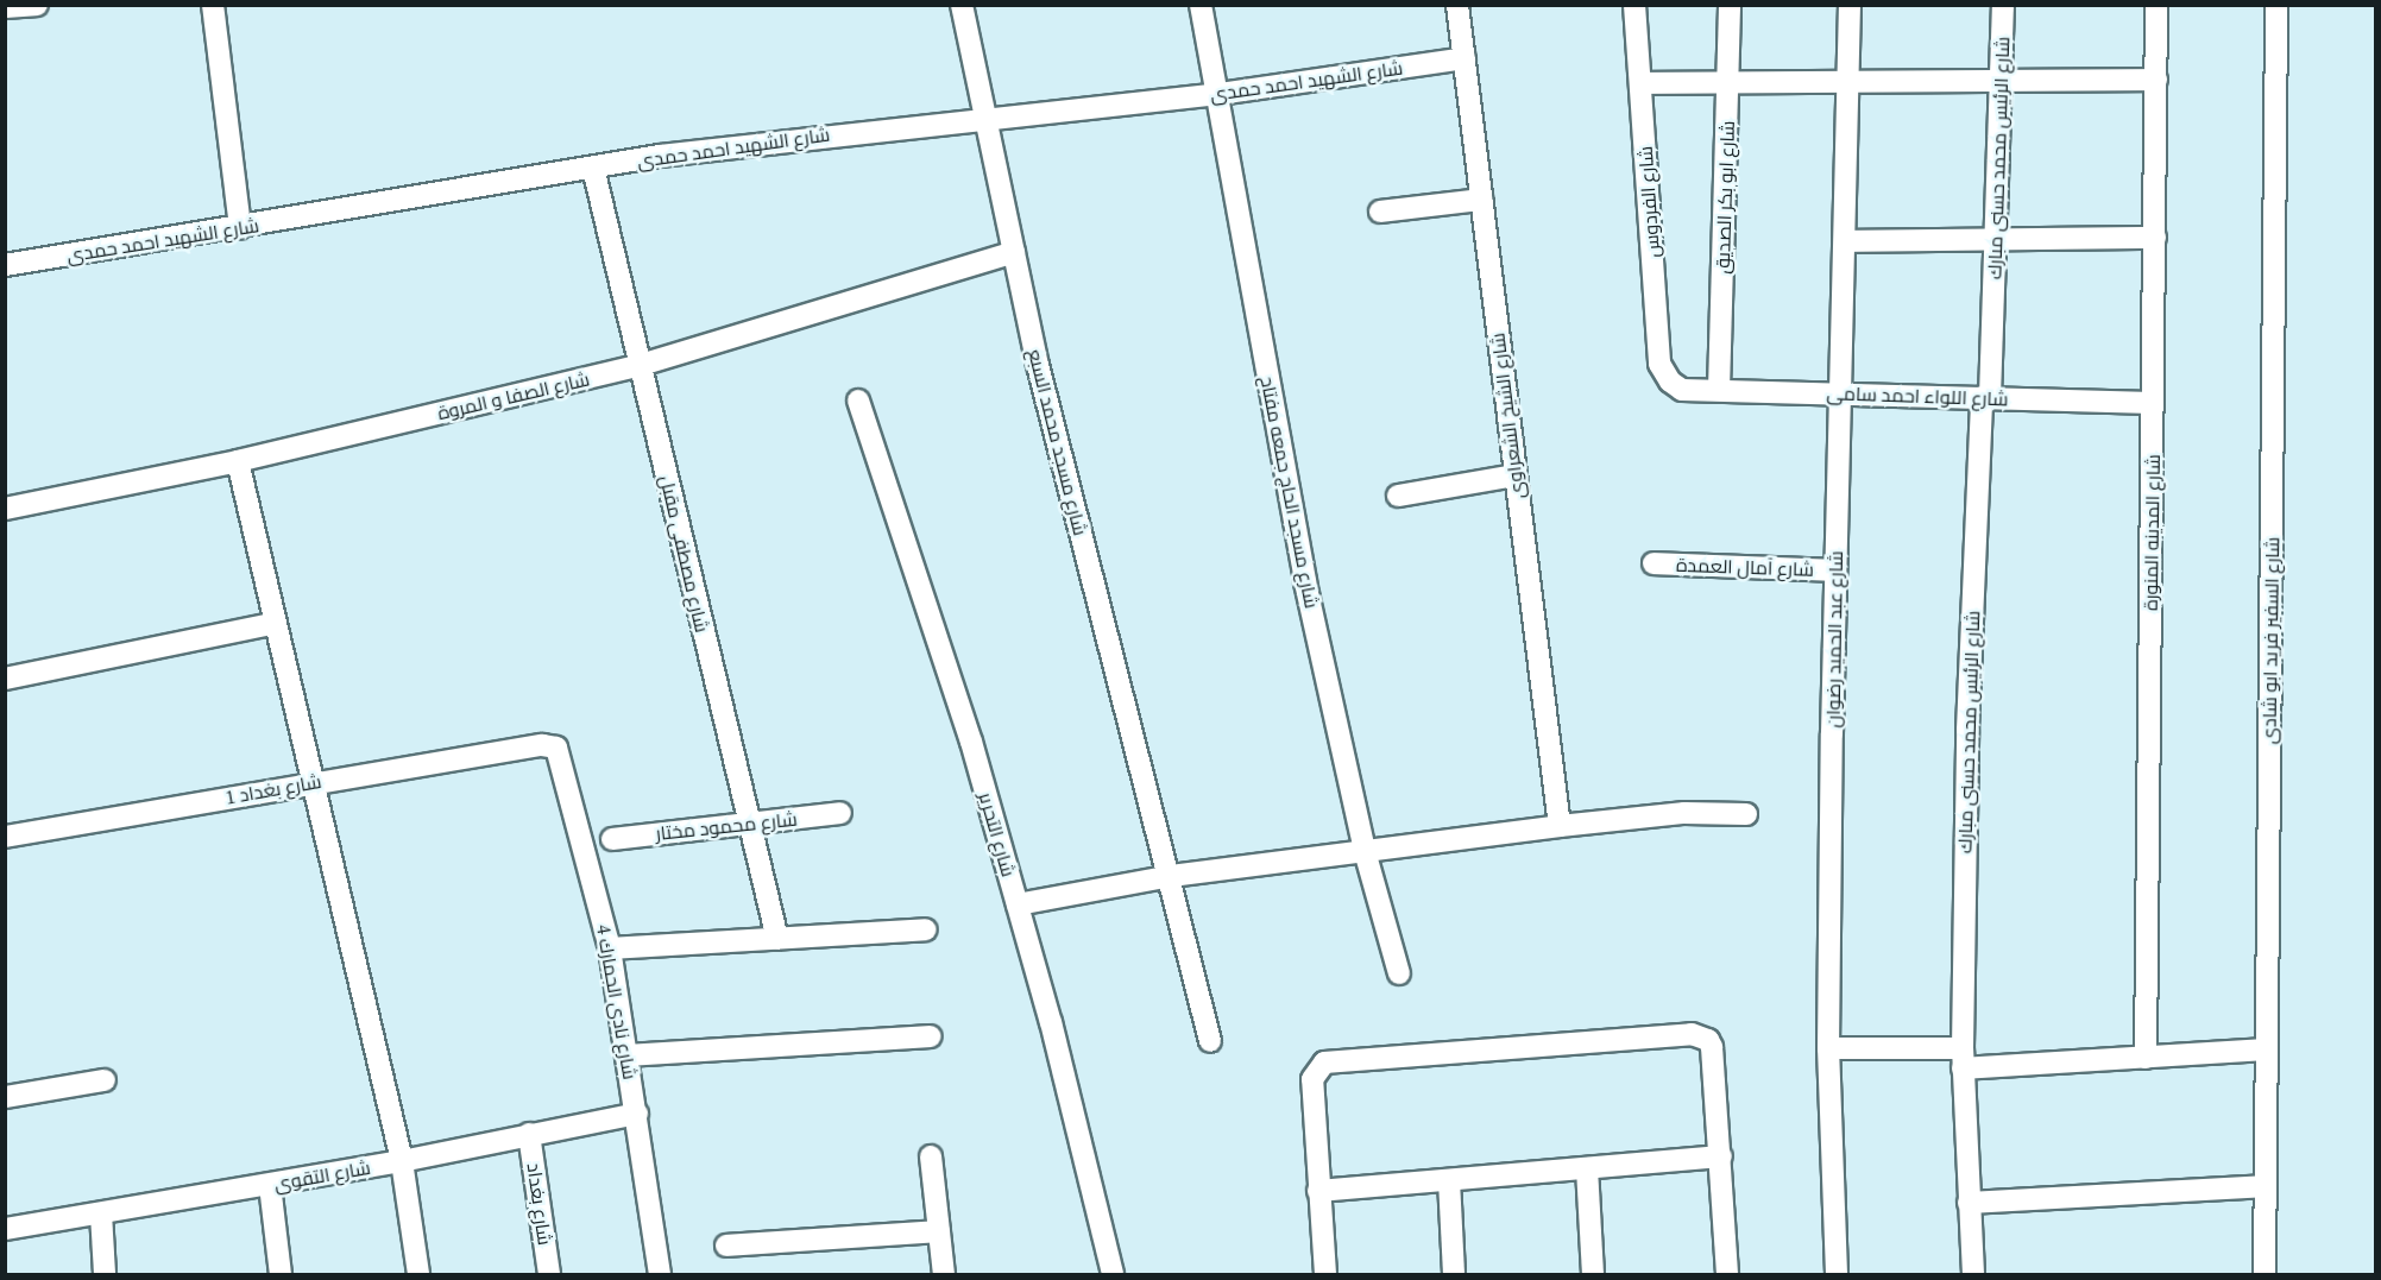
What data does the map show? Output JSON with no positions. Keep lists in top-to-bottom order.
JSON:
{
  "streets": {
    "street": [
      "شارع الشهيد احمد حمدى",
      "شارع الرئيس محمد حسنى مبارك",
      "شارع ابو بكر الصديق",
      "شارع الفردوس",
      "شارع الصفا و المروة",
      "شارع اللواء احمد سامى",
      "شارع الشيخ الشعراوى",
      "شارع مسجد محمد السبع",
      "شارع مسجد الحاج جمعه مفتاح",
      "شارع المدينه المنورة",
      "شارع مصطفى مقبل",
      "شارع آمال العمدة",
      "شارع عبد الحميد رضوان",
      "شارع السفير فريد ابو شادى",
      "شارع بغداد 1",
      "شارع محمود مختار",
      "شارع التحرير",
      "شارع نادى الجمارك 4",
      "شارع التقوى",
      "شارع بغداد"
    ]
  },
  "crossings": [
    ["شارع الشهيد احمد حمدى", "شارع الشيخ الشعراوى"],
    ["شارع الشهيد احمد حمدى", "شارع مسجد محمد السبع"],
    ["شارع الشهيد احمد حمدى", "شارع مسجد الحاج جمعه مفتاح"],
    ["شارع الشهيد احمد حمدى", "شارع مصطفى مقبل"],
    ["شارع الرئيس محمد حسنى مبارك", "شارع اللواء احمد سامى"],
    ["شارع ابو بكر الصديق", "شارع اللواء احمد سامى"],
    ["شارع الفردوس", "شارع اللواء احمد سامى"],
    ["شارع الصفا و المروة", "شارع مسجد محمد السبع"],
    ["شارع الصفا و المروة", "شارع مصطفى مقبل"],
    ["شارع اللواء احمد سامى", "شارع المدينه المنورة"],
    ["شارع اللواء احمد سامى", "شارع عبد الحميد رضوان"],
    ["شارع مصطفى مقبل", "شارع محمود مختار"],
    ["شارع آمال العمدة", "شارع عبد الحميد رضوان"],
    ["شارع بغداد 1", "شارع نادى الجمارك 4"],
    ["شارع نادى الجمارك 4", "شارع التقوى"],
    ["شارع التقوى", "شارع بغداد"]
  ]
}
